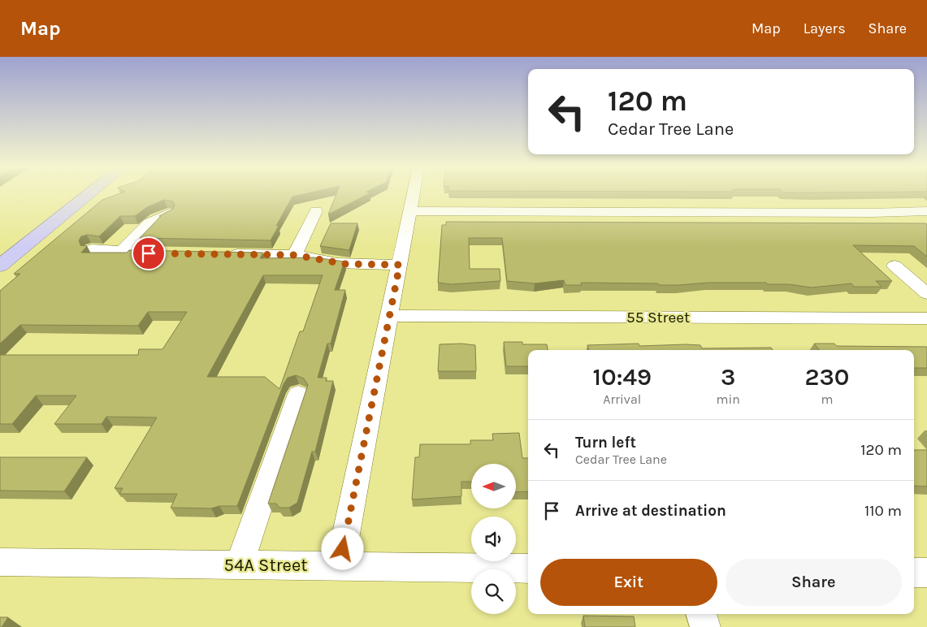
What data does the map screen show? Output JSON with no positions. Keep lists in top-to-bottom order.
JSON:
{
  "streets": {
    "street": ["55 Street", "54A Street"]
  },
  "north": "left",
  "page": {
    "header": "Map",
    "nav": ["Map", "Layers", "Share"],
    "turn": ["120 m", "Cedar Tree Lane"],
    "eta": [
      "10:49",
      "Arrival",
      "3",
      "min",
      "230",
      "m"
    ],
    "list": [
      {
        "name": "Turn left",
        "note": "Cedar Tree Lane",
        "value": "120 m"
      },
      {
        "name": "Arrive at destination",
        "value": "110 m"
      }
    ],
    "buttons": ["Exit", "Share"]
  }
}
